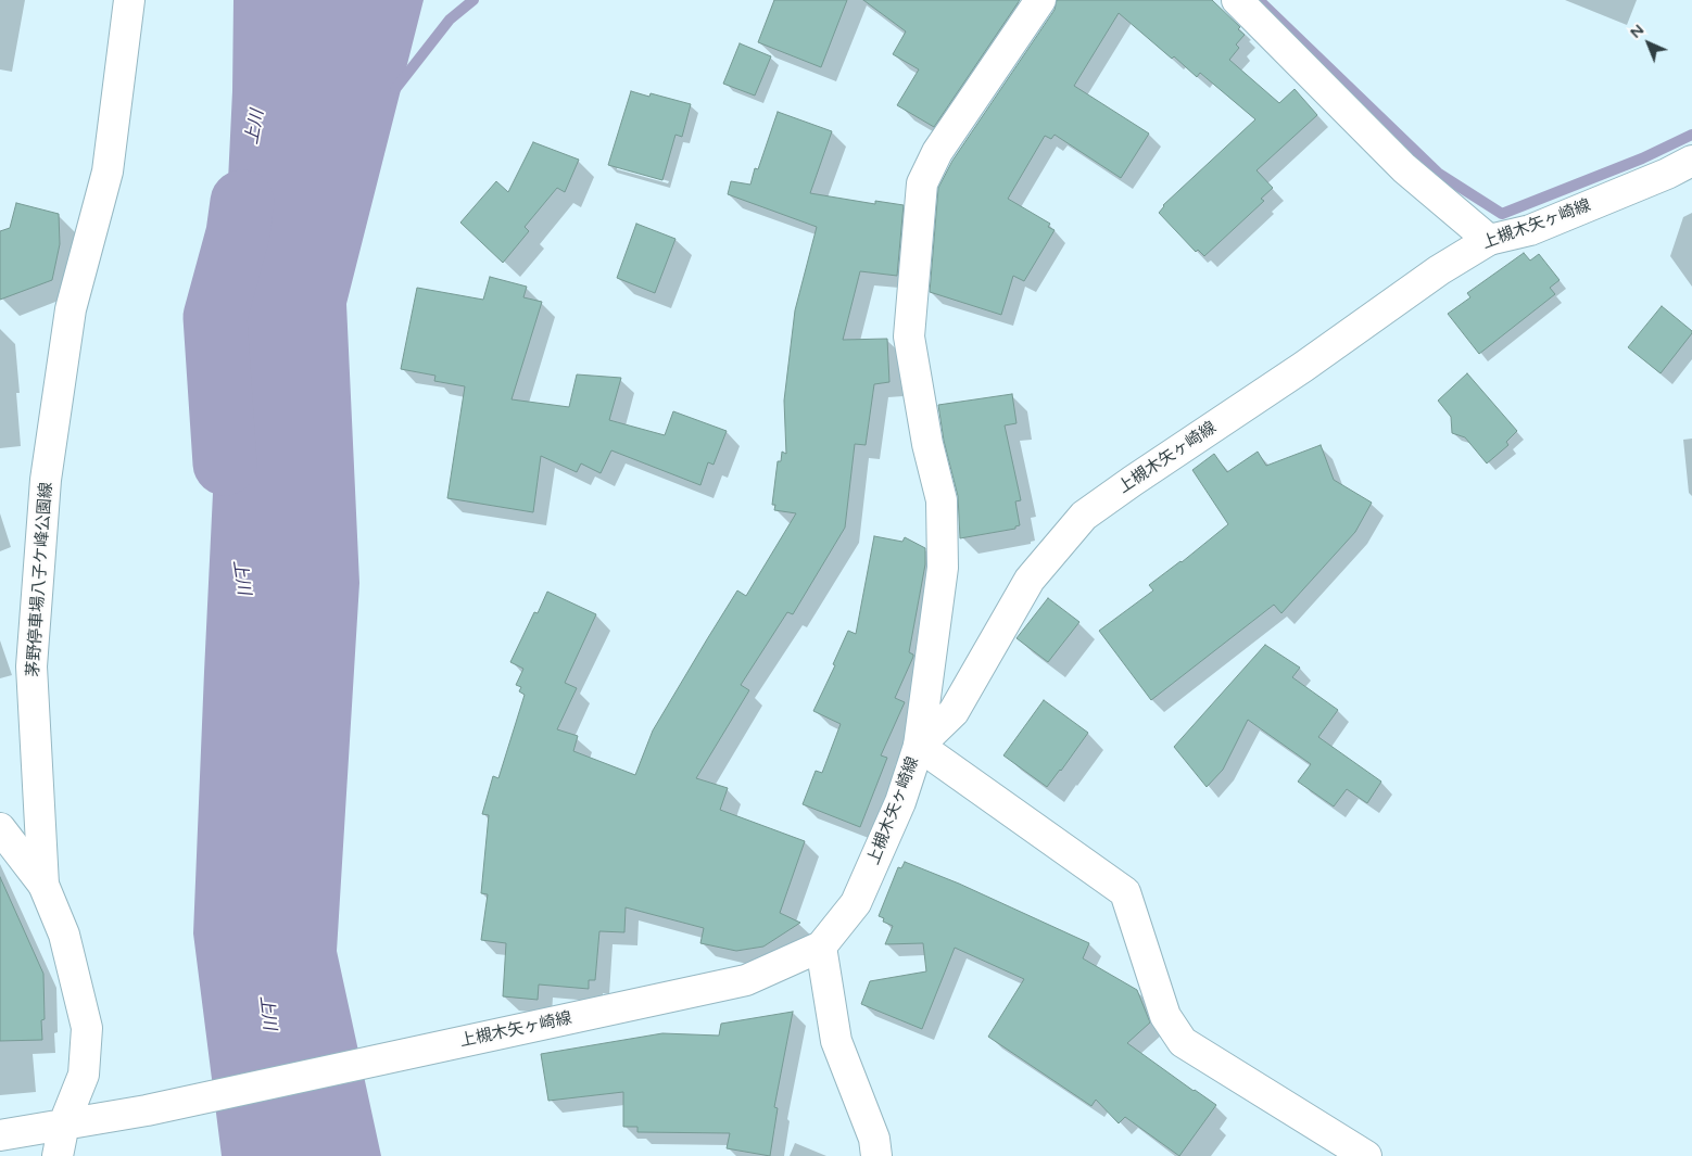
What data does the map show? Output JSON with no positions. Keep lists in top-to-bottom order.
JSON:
{
  "streets": {
    "main road": ["上槻木矢ヶ崎線", "茅野停車場八子ケ峰公園線"]
  },
  "crossings": [
    ["上槻木矢ヶ崎線", "茅野停車場八子ケ峰公園線"]
  ],
  "water": ["上川"],
  "north": "top left"
}
